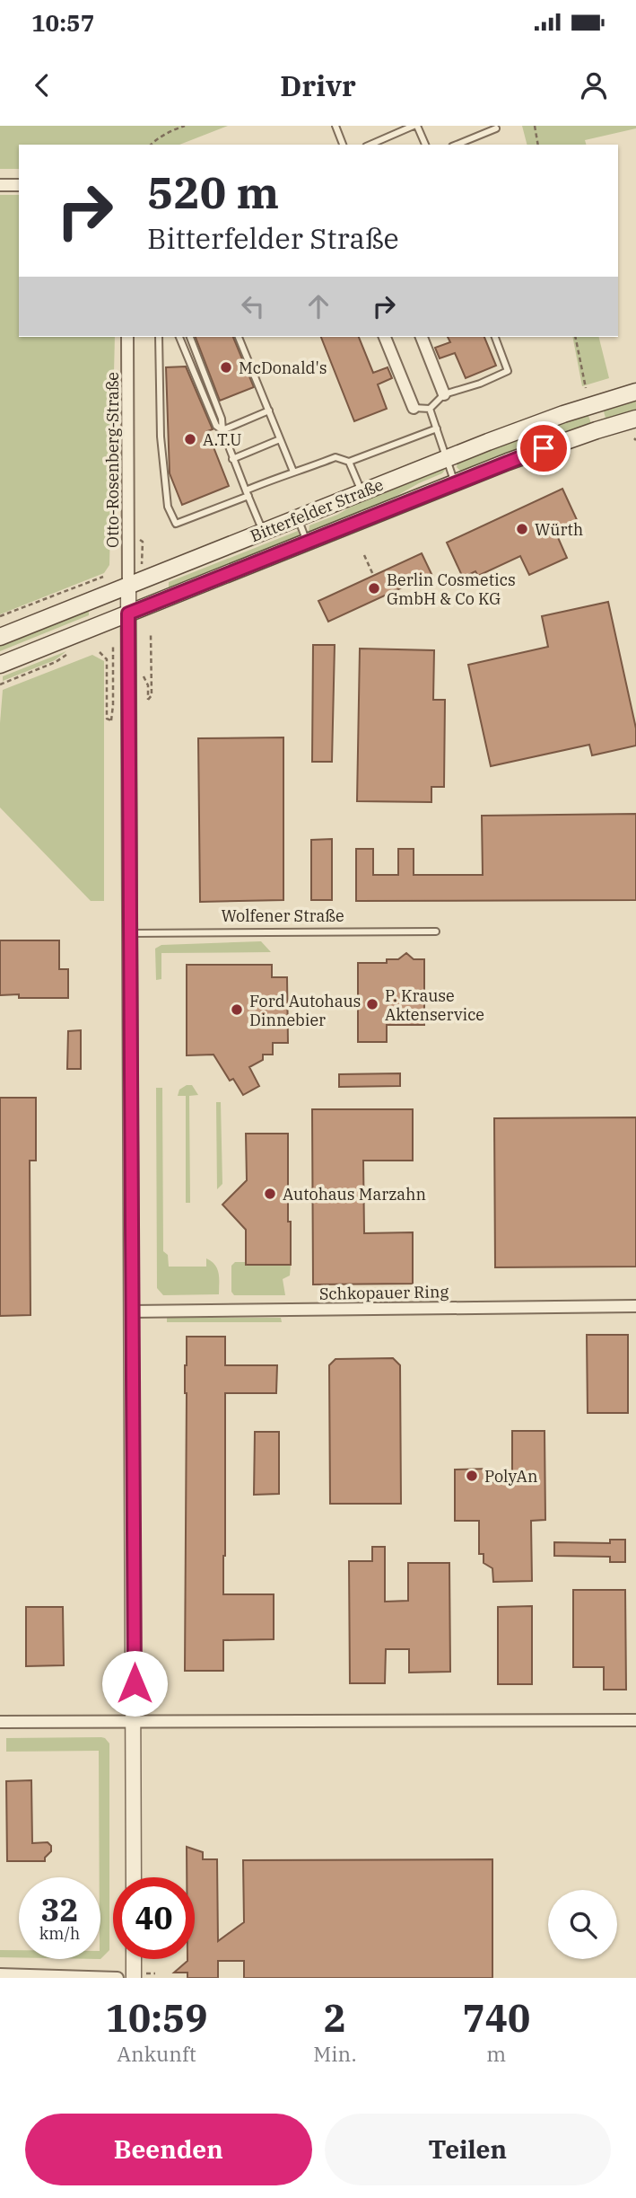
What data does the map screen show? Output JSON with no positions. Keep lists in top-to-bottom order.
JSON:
{
  "streets": {
    "main road": ["Bitterfelder Straße"],
    "street": ["Otto-Rosenberg-Straße", "Schkopauer Ring"],
    "lane": ["Wolfener Straße"]
  },
  "crossings": [
    ["Otto-Rosenberg-Straße", "Bitterfelder Straße"]
  ],
  "places": [
    "McDonald's",
    "A.T.U",
    "Würth",
    "Berlin Cosmetics GmbH & Co KG",
    "P. Krause Aktenservice",
    "Ford Autohaus Dinnebier",
    "Autohaus Marzahn",
    "PolyAn"
  ],
  "page": {
    "status": "10:57",
    "header": "Drivr",
    "turn": ["520 m", "Bitterfelder Straße"],
    "speed": "32 km/h",
    "limit": "40",
    "eta": [
      "10:59",
      "Ankunft",
      "2",
      "Min.",
      "740",
      "m"
    ],
    "buttons": ["Beenden", "Teilen"]
  }
}
